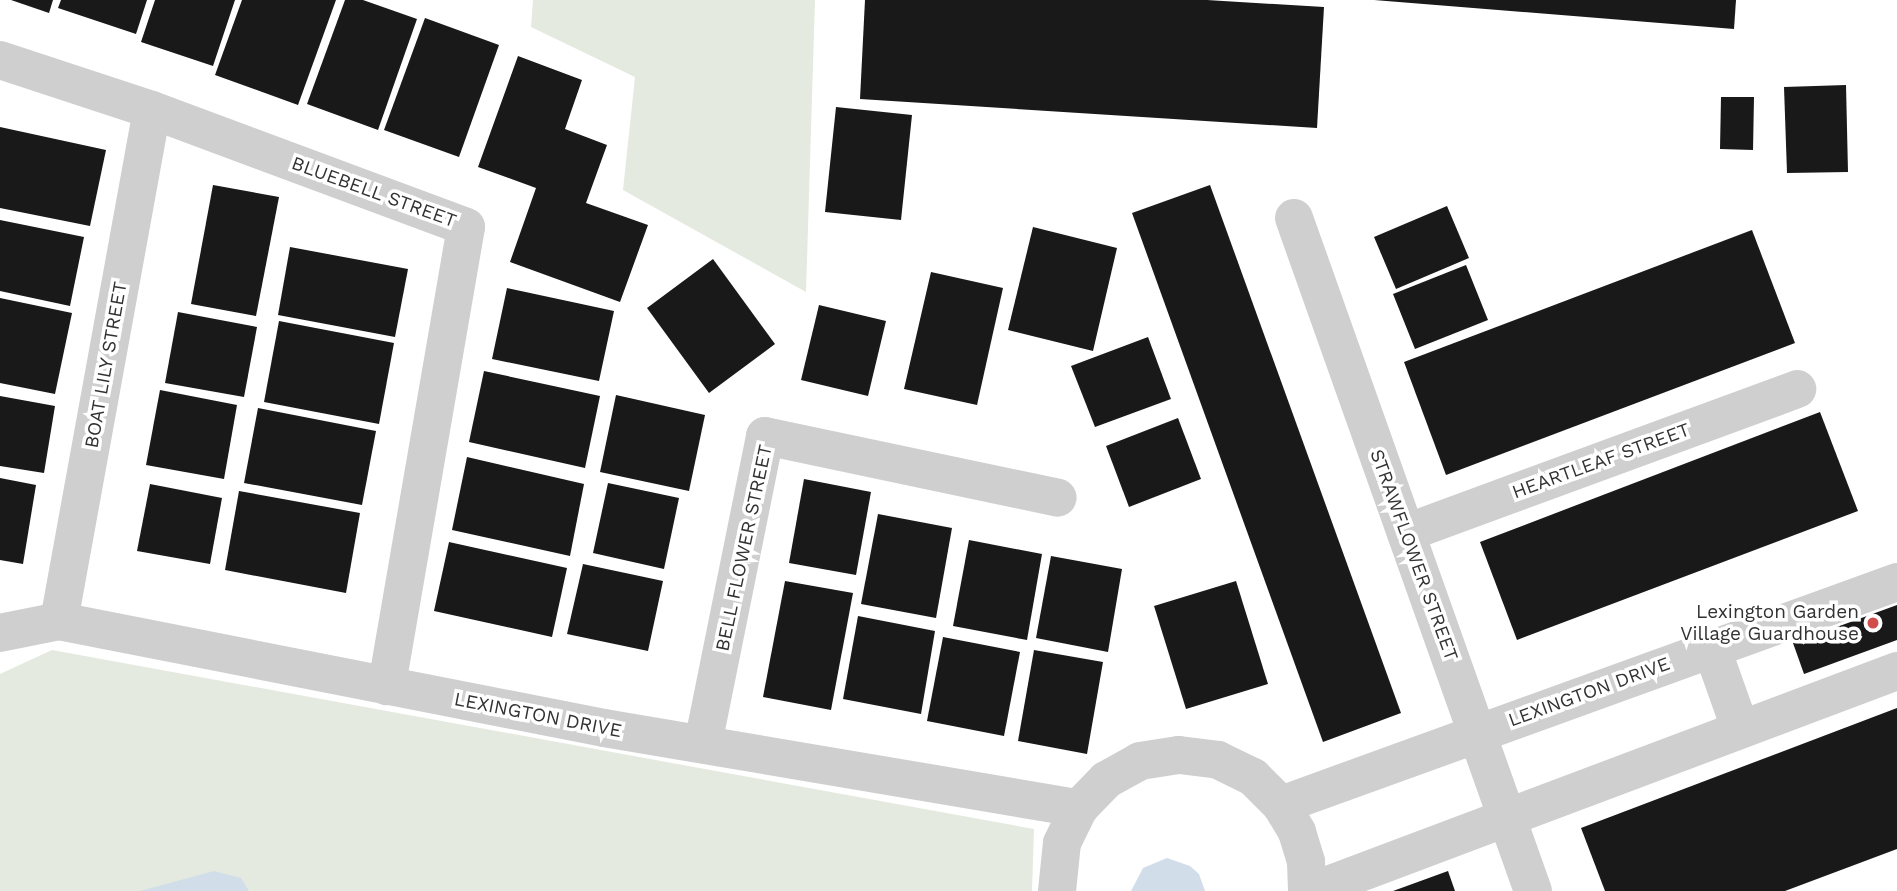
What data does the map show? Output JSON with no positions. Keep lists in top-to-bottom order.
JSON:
{
  "streets": {
    "street": [
      "BLUEBELL STREET",
      "BOAT LILY STREET",
      "HEARTLEAF STREET",
      "BELL FLOWER STREET",
      "STRAWFLOWER STREET",
      "LEXINGTON DRIVE"
    ]
  },
  "crossings": [
    ["BLUEBELL STREET", "BOAT LILY STREET"],
    ["BLUEBELL STREET", "LEXINGTON DRIVE"],
    ["BOAT LILY STREET", "LEXINGTON DRIVE"],
    ["HEARTLEAF STREET", "STRAWFLOWER STREET"],
    ["BELL FLOWER STREET", "LEXINGTON DRIVE"],
    ["STRAWFLOWER STREET", "LEXINGTON DRIVE"]
  ],
  "places": ["Lexington Garden Village Guardhouse"]
}
